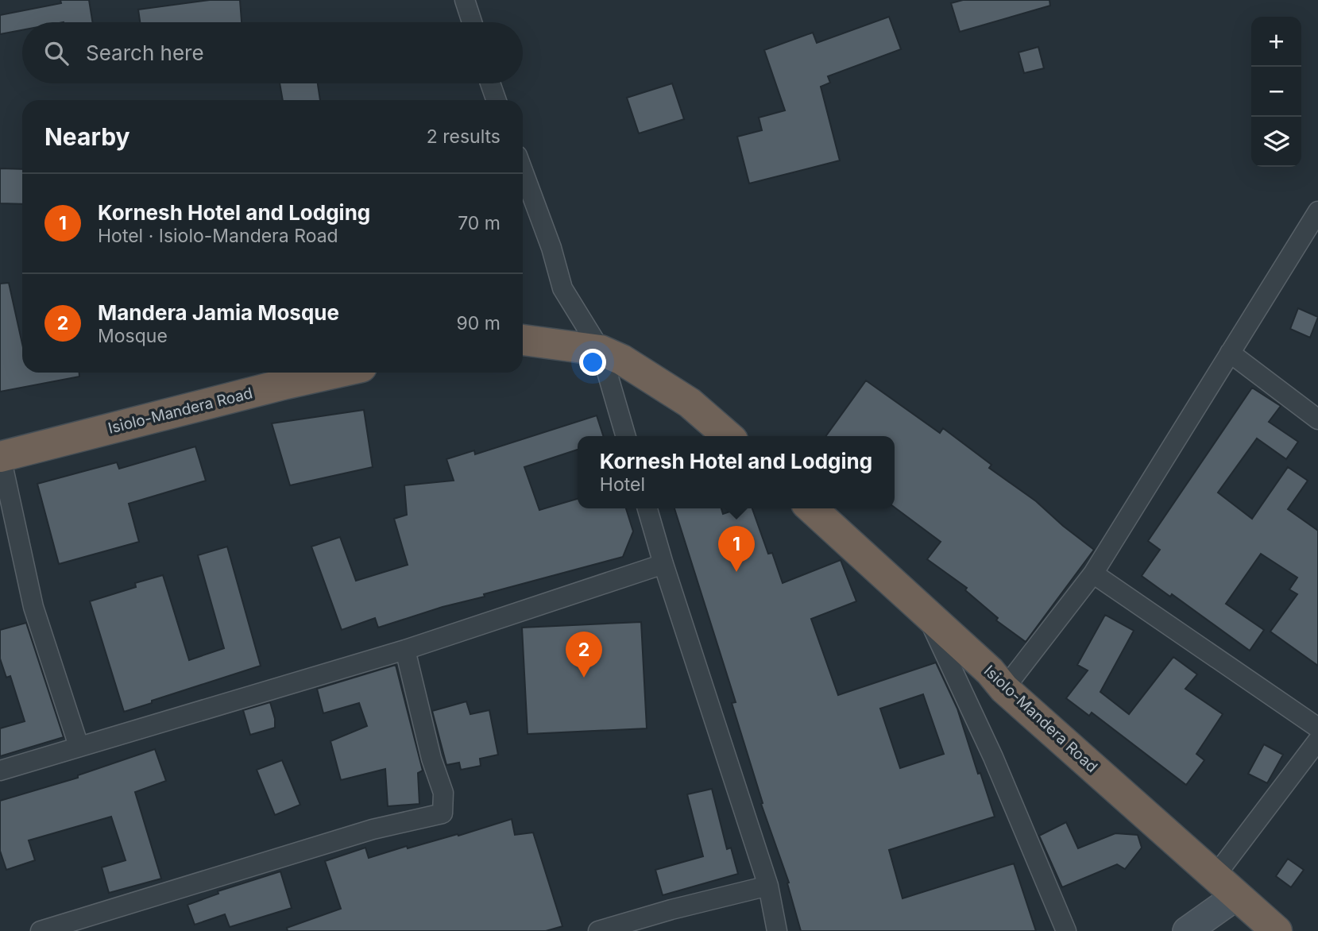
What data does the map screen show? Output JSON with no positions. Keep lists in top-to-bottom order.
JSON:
{
  "streets": {
    "highway": ["Isiolo-Mandera Road"]
  },
  "page": {
    "map_buttons": ["+", "−"],
    "search": "Search here",
    "heading": ["Nearby", "2 results"],
    "list": [
      {
        "mark": "1",
        "name": "Kornesh Hotel and Lodging",
        "note": "Hotel · Isiolo-Mandera Road",
        "value": "70 m"
      },
      {
        "mark": "2",
        "name": "Mandera Jamia Mosque",
        "note": "Mosque",
        "value": "90 m"
      }
    ],
    "popup": ["Kornesh Hotel and Lodging", "Hotel"],
    "pins": ["1", "2"]
  }
}
